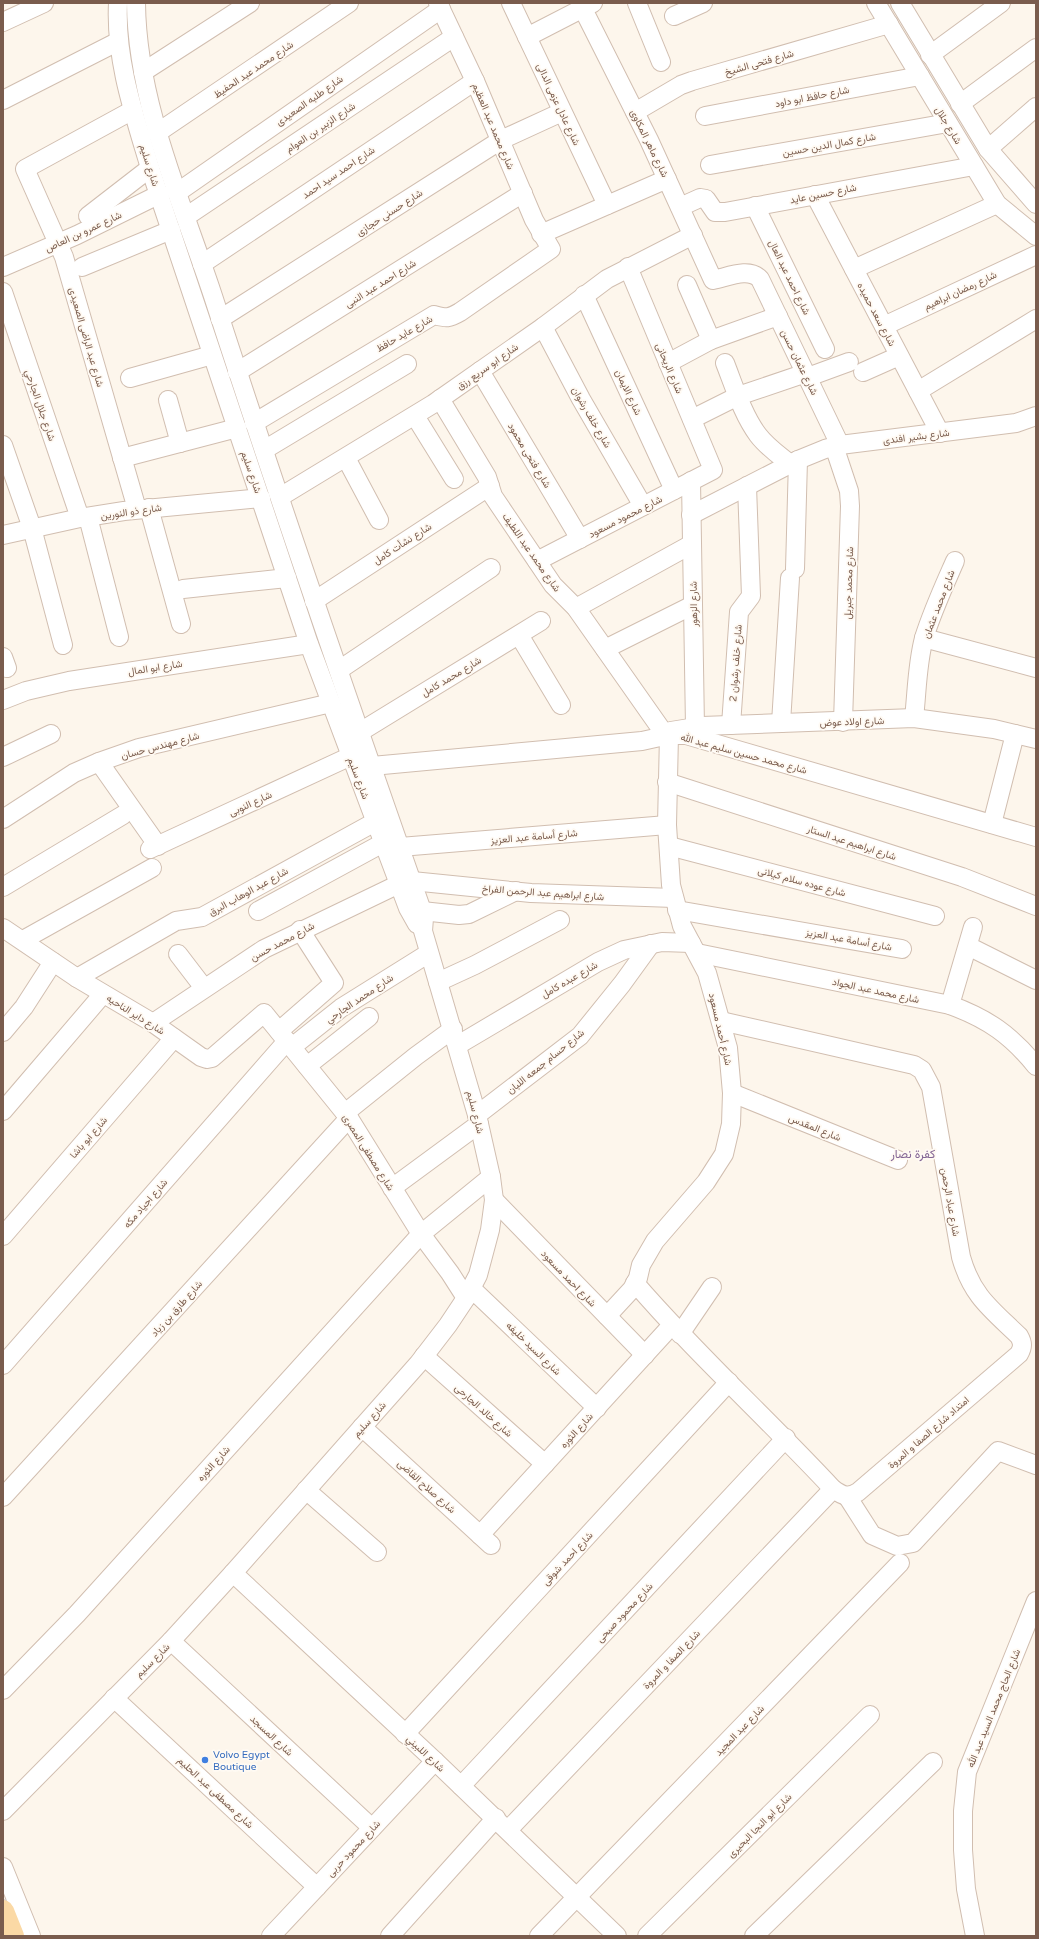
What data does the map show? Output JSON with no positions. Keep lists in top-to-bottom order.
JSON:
{
  "streets": {
    "street": [
      "شارع فتحى الشيخ",
      "شارع محمد عبد الحفيظ",
      "شارع حافظ ابو داود",
      "شارع طلبه الصعيدى",
      "شارع عادل عزمى الدالى",
      "شارع جلال",
      "شارع محمد عبد العظيم",
      "شارع الزبير بن العوام",
      "شارع ماهر المكاوى",
      "شارع كمال الدين حسين",
      "شارع سليم",
      "شارع احمد سيد احمد",
      "شارع حسين عايد",
      "شارع حسنى حجازى",
      "شارع عمرو بن العاص",
      "شارع احمد عبد العال",
      "شارع احمد عبد النبى",
      "شارع رمضان ابراهيم",
      "شارع سعد حميده",
      "شارع عايد حافظ",
      "شارع عبد الراضى الصعيدى",
      "شارع عثمان حسن",
      "شارع ابو سريع رزق",
      "شارع الريحانى",
      "شارع الايمان",
      "شارع جلال الجارحي",
      "شارع خلف رشوان",
      "شارع بشير افندى",
      "شارع فتحى محمود",
      "شارع ذو النورين",
      "شارع محمود مسعود",
      "شارع نشأت كامل",
      "شارع محمد عبد اللطيف",
      "شارع محمد جبريل",
      "شارع الزهور",
      "شارع محمد عثمان",
      "شارع خلف رشوان 2",
      "شارع ابو المال",
      "شارع محمد كامل",
      "شارع اولاد عوض",
      "شارع مهندس حسان",
      "شارع محمد حسين سليم عبد الله",
      "شارع النوبى",
      "شارع أسامة عبد العزيز",
      "شارع ابراهيم عبد الستار",
      "شارع عوده سلام كيلانى",
      "شارع عبد الوهاب البرق",
      "شارع ابراهيم عبد الرحمن الفراخ",
      "شارع محمد حسن",
      "شارع عبده كامل",
      "شارع محمد عبد الجواد",
      "شارع محمد الجارحي",
      "شارع داير الناحيه",
      "شارع أحمد مسعود",
      "شارع حسام جمعه اللبان",
      "شارع المقدس",
      "شارع ابو باشا",
      "شارع مصطفى المصرى",
      "شارع عباد الرحمن",
      "شارع اجياد مكه",
      "شارع احمد مسعود",
      "شارع طارق بن زياد",
      "شارع السيد خليفه",
      "شارع خالد الجارحى",
      "شارع الثوره",
      "امتداد شارع الصفا و المروة",
      "شارع صلاح القاضى",
      "شارع احمد شوقى",
      "شارع محمود صبحى",
      "شارع الصفا و المروة",
      "شارع الحاج محمد السيد عبد الله",
      "شارع عبد المجيد",
      "شارع المسجد",
      "شارع اللبيني",
      "شارع مصطفى عبد الحليم",
      "شارع ابو النجا البحيرى",
      "شارع محمود حربى"
    ]
  },
  "crossings": [
    ["شارع فتحى الشيخ", "شارع جلال"],
    ["شارع فتحى الشيخ", "شارع ماهر المكاوى"],
    ["شارع محمد عبد الحفيظ", "شارع سليم"],
    ["شارع حافظ ابو داود", "شارع جلال"],
    ["شارع طلبه الصعيدى", "شارع محمد عبد العظيم"],
    ["شارع طلبه الصعيدى", "شارع سليم"],
    ["شارع عادل عزمى الدالى", "شارع حسنى حجازى"],
    ["شارع جلال", "شارع كمال الدين حسين"],
    ["شارع جلال", "شارع حسين عايد"],
    ["شارع محمد عبد العظيم", "شارع الزبير بن العوام"],
    ["شارع محمد عبد العظيم", "شارع احمد سيد احمد"],
    ["شارع محمد عبد العظيم", "شارع حسنى حجازى"],
    ["شارع محمد عبد العظيم", "شارع احمد عبد النبى"],
    ["شارع محمد عبد العظيم", "شارع عايد حافظ"],
    ["شارع الزبير بن العوام", "شارع سليم"],
    ["شارع ماهر المكاوى", "شارع حسين عايد"],
    ["شارع ماهر المكاوى", "شارع عثمان حسن"],
    ["شارع ماهر المكاوى", "شارع ابو سريع رزق"],
    ["شارع سليم", "شارع احمد سيد احمد"],
    ["شارع سليم", "شارع حسنى حجازى"],
    ["شارع سليم", "شارع عمرو بن العاص"],
    ["شارع سليم", "شارع احمد عبد النبى"],
    ["شارع سليم", "شارع عايد حافظ"],
    ["شارع سليم", "شارع عبد الراضى الصعيدى"],
    ["شارع سليم", "شارع ابو سريع رزق"],
    ["شارع سليم", "شارع ذو النورين"],
    ["شارع سليم", "شارع نشأت كامل"],
    ["شارع سليم", "شارع ابو المال"],
    ["شارع سليم", "شارع محمد كامل"],
    ["شارع سليم", "شارع مهندس حسان"],
    ["شارع سليم", "شارع محمد حسين سليم عبد الله"],
    ["شارع سليم", "شارع النوبى"],
    ["شارع سليم", "شارع أسامة عبد العزيز"],
    ["شارع سليم", "شارع عبد الوهاب البرق"],
    ["شارع سليم", "شارع ابراهيم عبد الرحمن الفراخ"],
    ["شارع سليم", "شارع محمد حسن"],
    ["شارع سليم", "شارع عبده كامل"],
    ["شارع سليم", "شارع محمد الجارحي"],
    ["شارع سليم", "شارع حسام جمعه اللبان"],
    ["شارع سليم", "شارع مصطفى المصرى"],
    ["شارع سليم", "شارع احمد مسعود"],
    ["شارع سليم", "شارع السيد خليفه"],
    ["شارع سليم", "شارع خالد الجارحى"],
    ["شارع سليم", "شارع الثوره"],
    ["شارع سليم", "شارع صلاح القاضى"],
    ["شارع سليم", "شارع المسجد"],
    ["شارع سليم", "شارع اللبيني"],
    ["شارع سليم", "شارع مصطفى عبد الحليم"],
    ["شارع حسين عايد", "شارع احمد عبد العال"],
    ["شارع حسين عايد", "شارع سعد حميده"],
    ["شارع عمرو بن العاص", "شارع عبد الراضى الصعيدى"],
    ["شارع رمضان ابراهيم", "شارع سعد حميده"],
    ["شارع سعد حميده", "شارع بشير افندى"],
    ["شارع عبد الراضى الصعيدى", "شارع ذو النورين"],
    ["شارع عثمان حسن", "شارع بشير افندى"],
    ["شارع عثمان حسن", "شارع محمد جبريل"],
    ["شارع ابو سريع رزق", "شارع الريحانى"],
    ["شارع ابو سريع رزق", "شارع الايمان"],
    ["شارع ابو سريع رزق", "شارع خلف رشوان"],
    ["شارع ابو سريع رزق", "شارع فتحى محمود"],
    ["شارع ابو سريع رزق", "شارع محمد عبد اللطيف"],
    ["شارع الريحانى", "شارع محمود مسعود"],
    ["شارع الايمان", "شارع محمود مسعود"],
    ["شارع جلال الجارحي", "شارع ذو النورين"],
    ["شارع خلف رشوان", "شارع محمود مسعود"],
    ["شارع بشير افندى", "شارع محمد جبريل"],
    ["شارع بشير افندى", "شارع الزهور"],
    ["شارع بشير افندى", "شارع خلف رشوان 2"],
    ["شارع فتحى محمود", "شارع محمود مسعود"],
    ["شارع محمود مسعود", "شارع محمد عبد اللطيف"],
    ["شارع محمود مسعود", "شارع الزهور"],
    ["شارع نشأت كامل", "شارع محمد عبد اللطيف"],
    ["شارع محمد عبد اللطيف", "شارع اولاد عوض"],
    ["شارع محمد عبد اللطيف", "شارع محمد حسين سليم عبد الله"],
    ["شارع محمد عبد اللطيف", "شارع أحمد مسعود"],
    ["شارع محمد جبريل", "شارع اولاد عوض"],
    ["شارع الزهور", "شارع اولاد عوض"],
    ["شارع محمد عثمان", "شارع اولاد عوض"],
    ["شارع خلف رشوان 2", "شارع اولاد عوض"],
    ["شارع اولاد عوض", "شارع محمد حسين سليم عبد الله"],
    ["شارع اولاد عوض", "شارع أحمد مسعود"],
    ["شارع مهندس حسان", "شارع النوبى"],
    ["شارع محمد حسين سليم عبد الله", "شارع أحمد مسعود"],
    ["شارع أسامة عبد العزيز", "شارع ابراهيم عبد الرحمن الفراخ"],
    ["شارع أسامة عبد العزيز", "شارع أحمد مسعود"],
    ["شارع ابراهيم عبد الستار", "شارع أحمد مسعود"],
    ["شارع عوده سلام كيلانى", "شارع أحمد مسعود"],
    ["شارع عبد الوهاب البرق", "شارع داير الناحيه"],
    ["شارع ابراهيم عبد الرحمن الفراخ", "شارع محمد حسن"],
    ["شارع ابراهيم عبد الرحمن الفراخ", "شارع أحمد مسعود"],
    ["شارع محمد حسن", "شارع داير الناحيه"],
    ["شارع عبده كامل", "شارع محمد عبد الجواد"],
    ["شارع عبده كامل", "شارع أحمد مسعود"],
    ["شارع عبده كامل", "شارع حسام جمعه اللبان"],
    ["شارع عبده كامل", "شارع مصطفى المصرى"],
    ["شارع عبده كامل", "شارع طارق بن زياد"],
    ["شارع محمد عبد الجواد", "شارع أحمد مسعود"],
    ["شارع محمد الجارحي", "شارع مصطفى المصرى"],
    ["شارع محمد الجارحي", "شارع اجياد مكه"],
    ["شارع داير الناحيه", "شارع ابو باشا"],
    ["شارع داير الناحيه", "شارع مصطفى المصرى"],
    ["شارع أحمد مسعود", "شارع المقدس"],
    ["شارع أحمد مسعود", "شارع عباد الرحمن"],
    ["شارع أحمد مسعود", "شارع احمد مسعود"],
    ["شارع حسام جمعه اللبان", "شارع مصطفى المصرى"],
    ["شارع مصطفى المصرى", "شارع اجياد مكه"],
    ["شارع مصطفى المصرى", "شارع طارق بن زياد"],
    ["شارع مصطفى المصرى", "شارع السيد خليفه"],
    ["شارع مصطفى المصرى", "شارع الثوره"],
    ["شارع عباد الرحمن", "امتداد شارع الصفا و المروة"],
    ["شارع احمد مسعود", "شارع الثوره"],
    ["شارع السيد خليفه", "شارع الثوره"],
    ["شارع خالد الجارحى", "شارع الثوره"],
    ["شارع الثوره", "شارع صلاح القاضى"],
    ["امتداد شارع الصفا و المروة", "شارع الصفا و المروة"],
    ["شارع احمد شوقى", "شارع اللبيني"],
    ["شارع محمود صبحى", "شارع اللبيني"],
    ["شارع الصفا و المروة", "شارع اللبيني"],
    ["شارع عبد المجيد", "شارع اللبيني"],
    ["شارع المسجد", "شارع محمود حربى"],
    ["شارع اللبيني", "شارع محمود حربى"],
    ["شارع مصطفى عبد الحليم", "شارع محمود حربى"]
  ],
  "districts": ["كفرة نصار"],
  "places": ["Volvo Egypt Boutique"]
}
